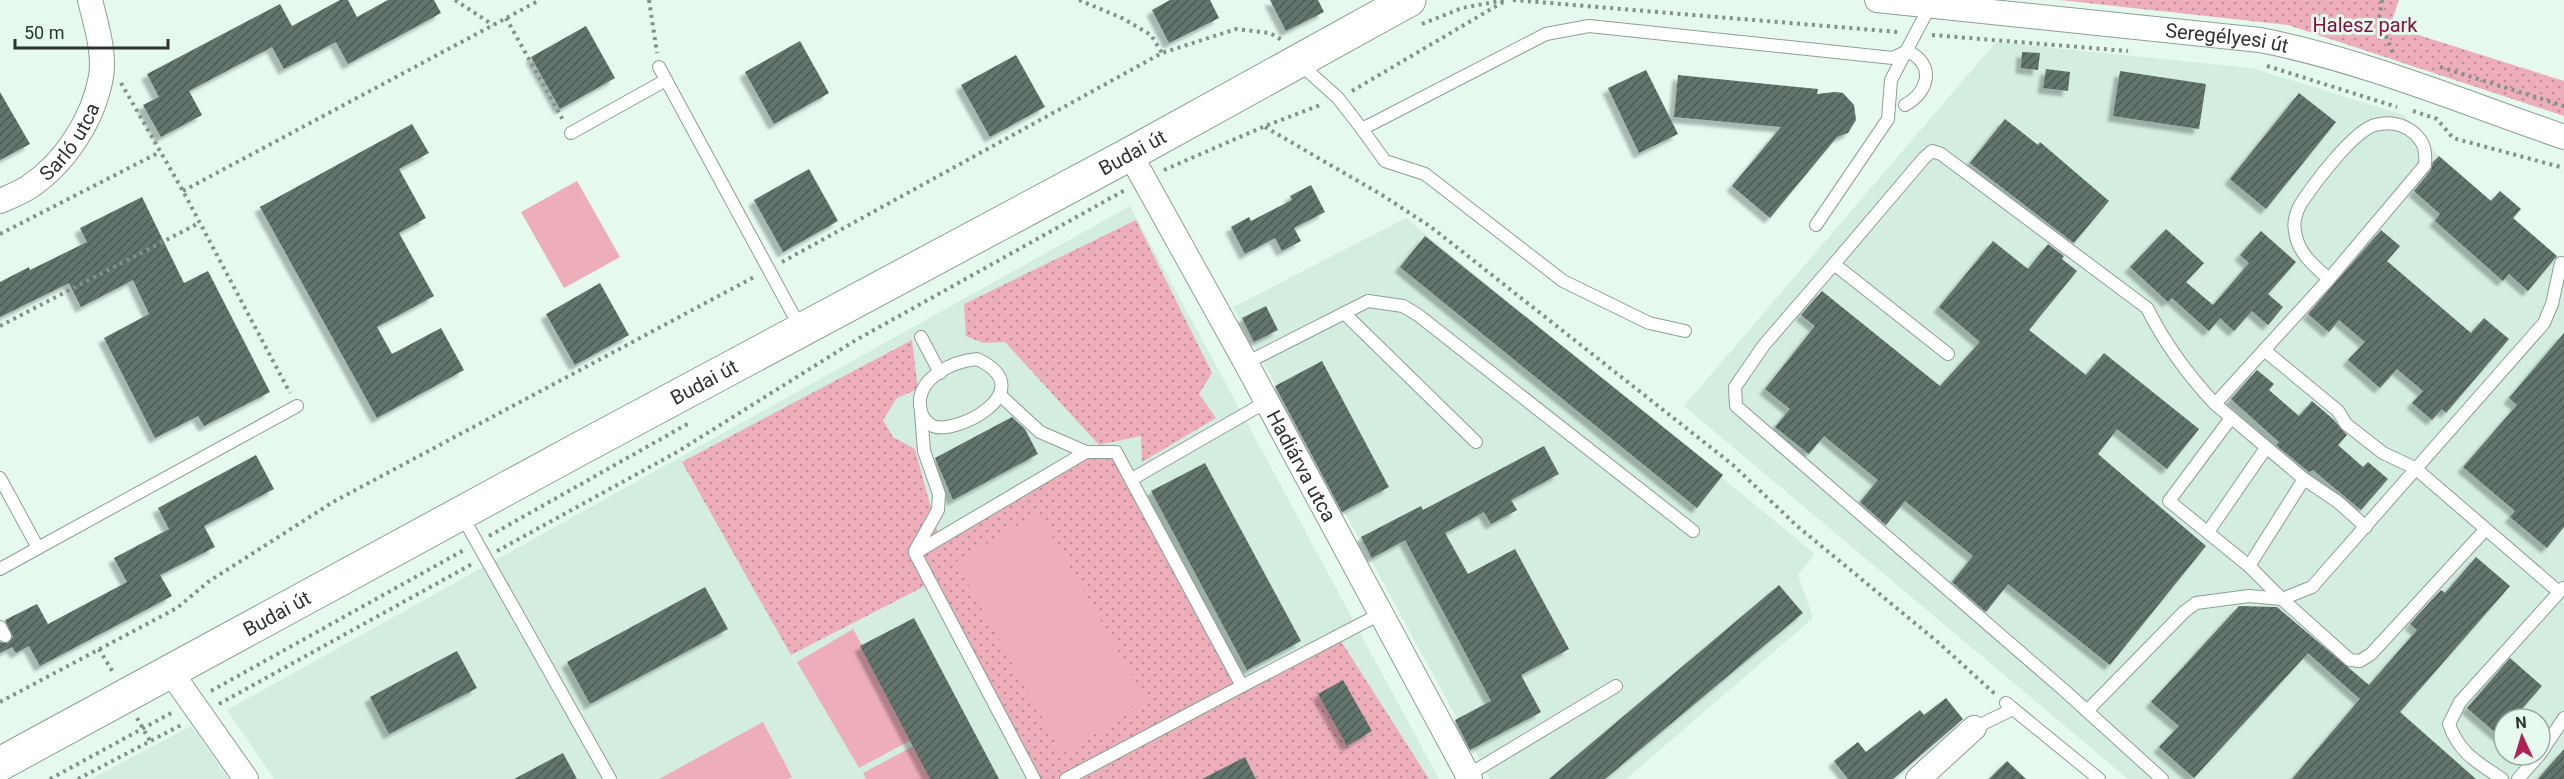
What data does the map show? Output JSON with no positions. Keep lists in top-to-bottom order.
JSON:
{
  "streets": {
    "main road": ["Budai út"],
    "street": ["Seregélyesi út", "Sarló utca", "Hadiárva utca"]
  },
  "crossings": [
    ["Budai út", "Hadiárva utca"]
  ],
  "parks": ["Halesz park"],
  "scale_bar": "50 m",
  "north": "top"
}
